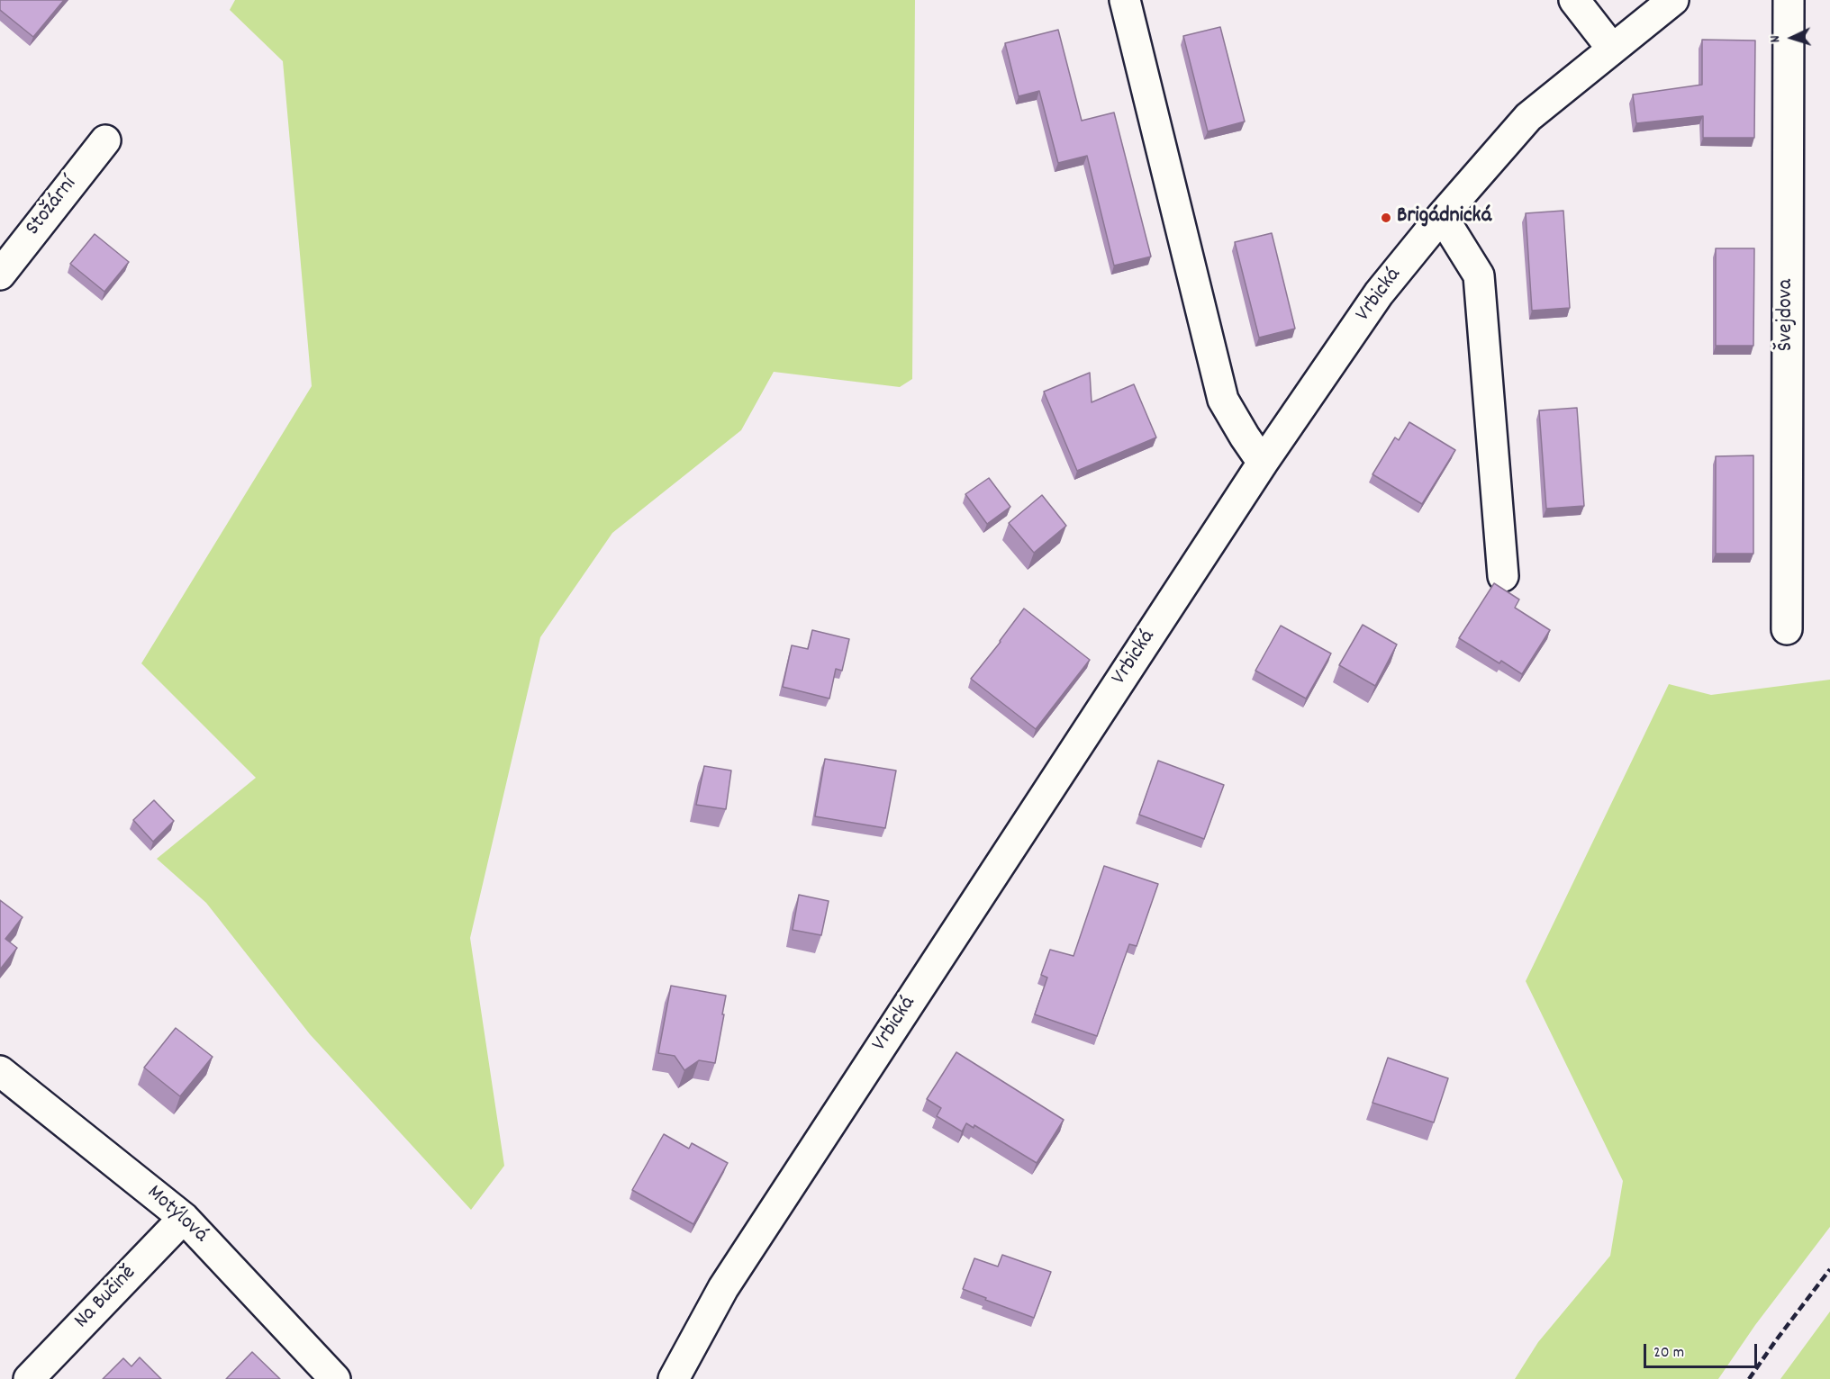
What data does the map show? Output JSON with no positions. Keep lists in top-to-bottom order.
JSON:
{
  "streets": {
    "street": [
      "Stožární",
      "Vrbická",
      "Švejdova",
      "Motýlová",
      "Na Bučině"
    ]
  },
  "crossings": [
    ["Motýlová", "Na Bučině"]
  ],
  "places": ["Brigádnická"],
  "scale_bar": "20 m",
  "north": "left"
}
